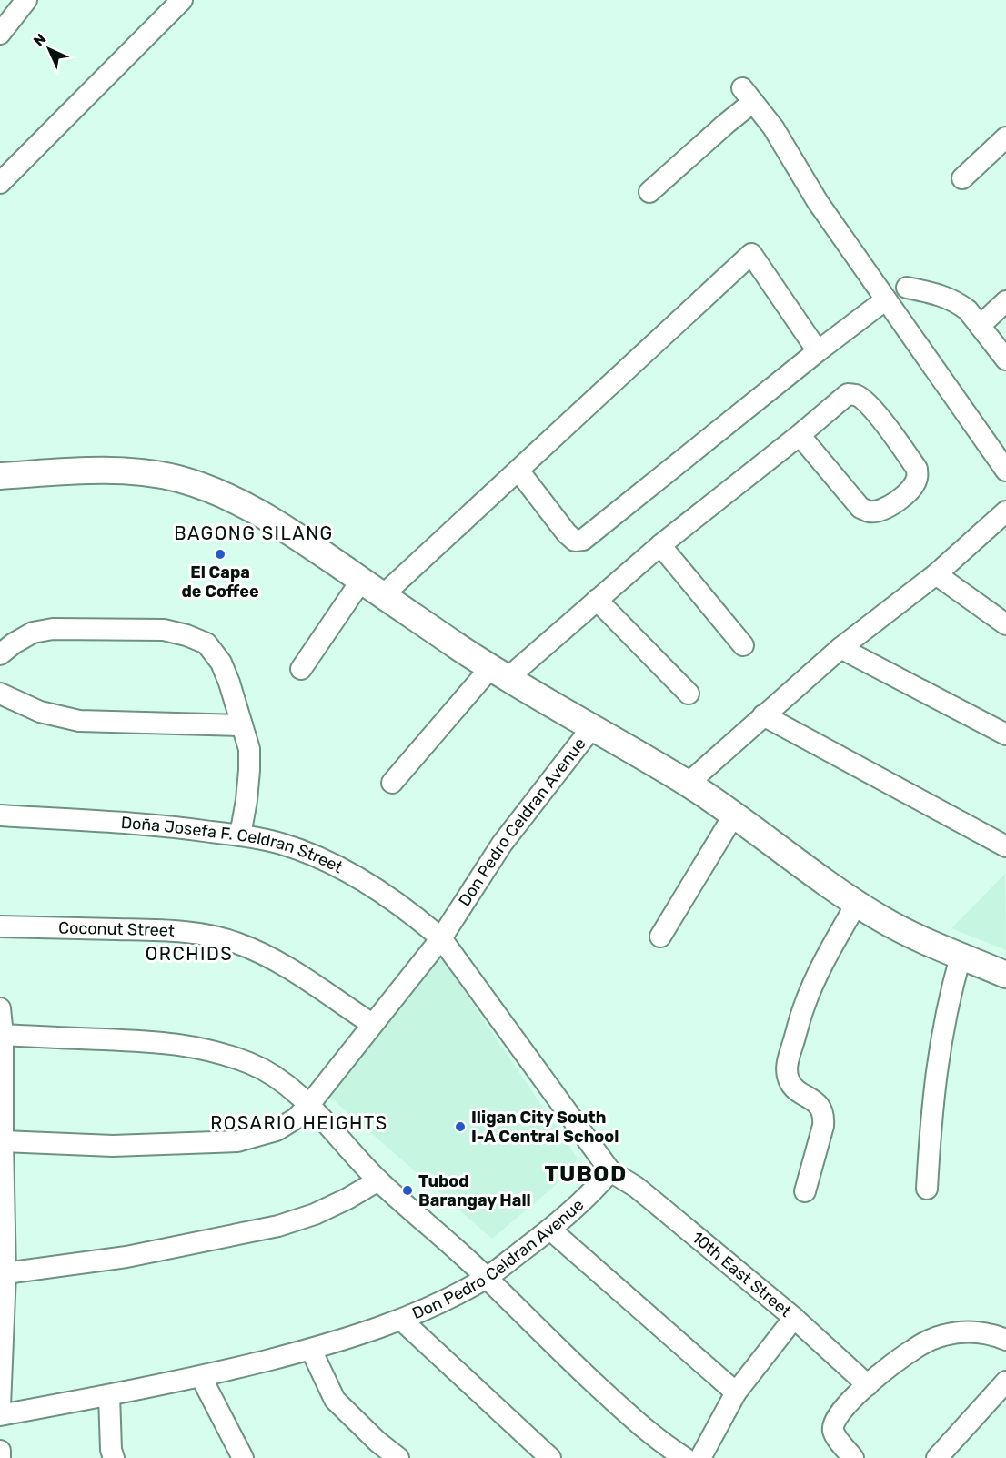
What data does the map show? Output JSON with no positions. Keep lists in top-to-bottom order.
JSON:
{
  "streets": {
    "street": [
      "Don Pedro Celdran Avenue",
      "Doña Josefa F. Celdran Street",
      "Coconut Street",
      "10th East Street"
    ]
  },
  "crossings": [
    ["Don Pedro Celdran Avenue", "Doña Josefa F. Celdran Street"],
    ["Don Pedro Celdran Avenue", "Coconut Street"],
    ["Don Pedro Celdran Avenue", "10th East Street"]
  ],
  "districts": [
    "BAGONG SILANG",
    "ORCHIDS",
    "ROSARIO HEIGHTS",
    "TUBOD"
  ],
  "places": ["El Capa de Coffee", "Iligan City South I-A Central School", "Tubod Barangay Hall"],
  "north": "top left"
}
